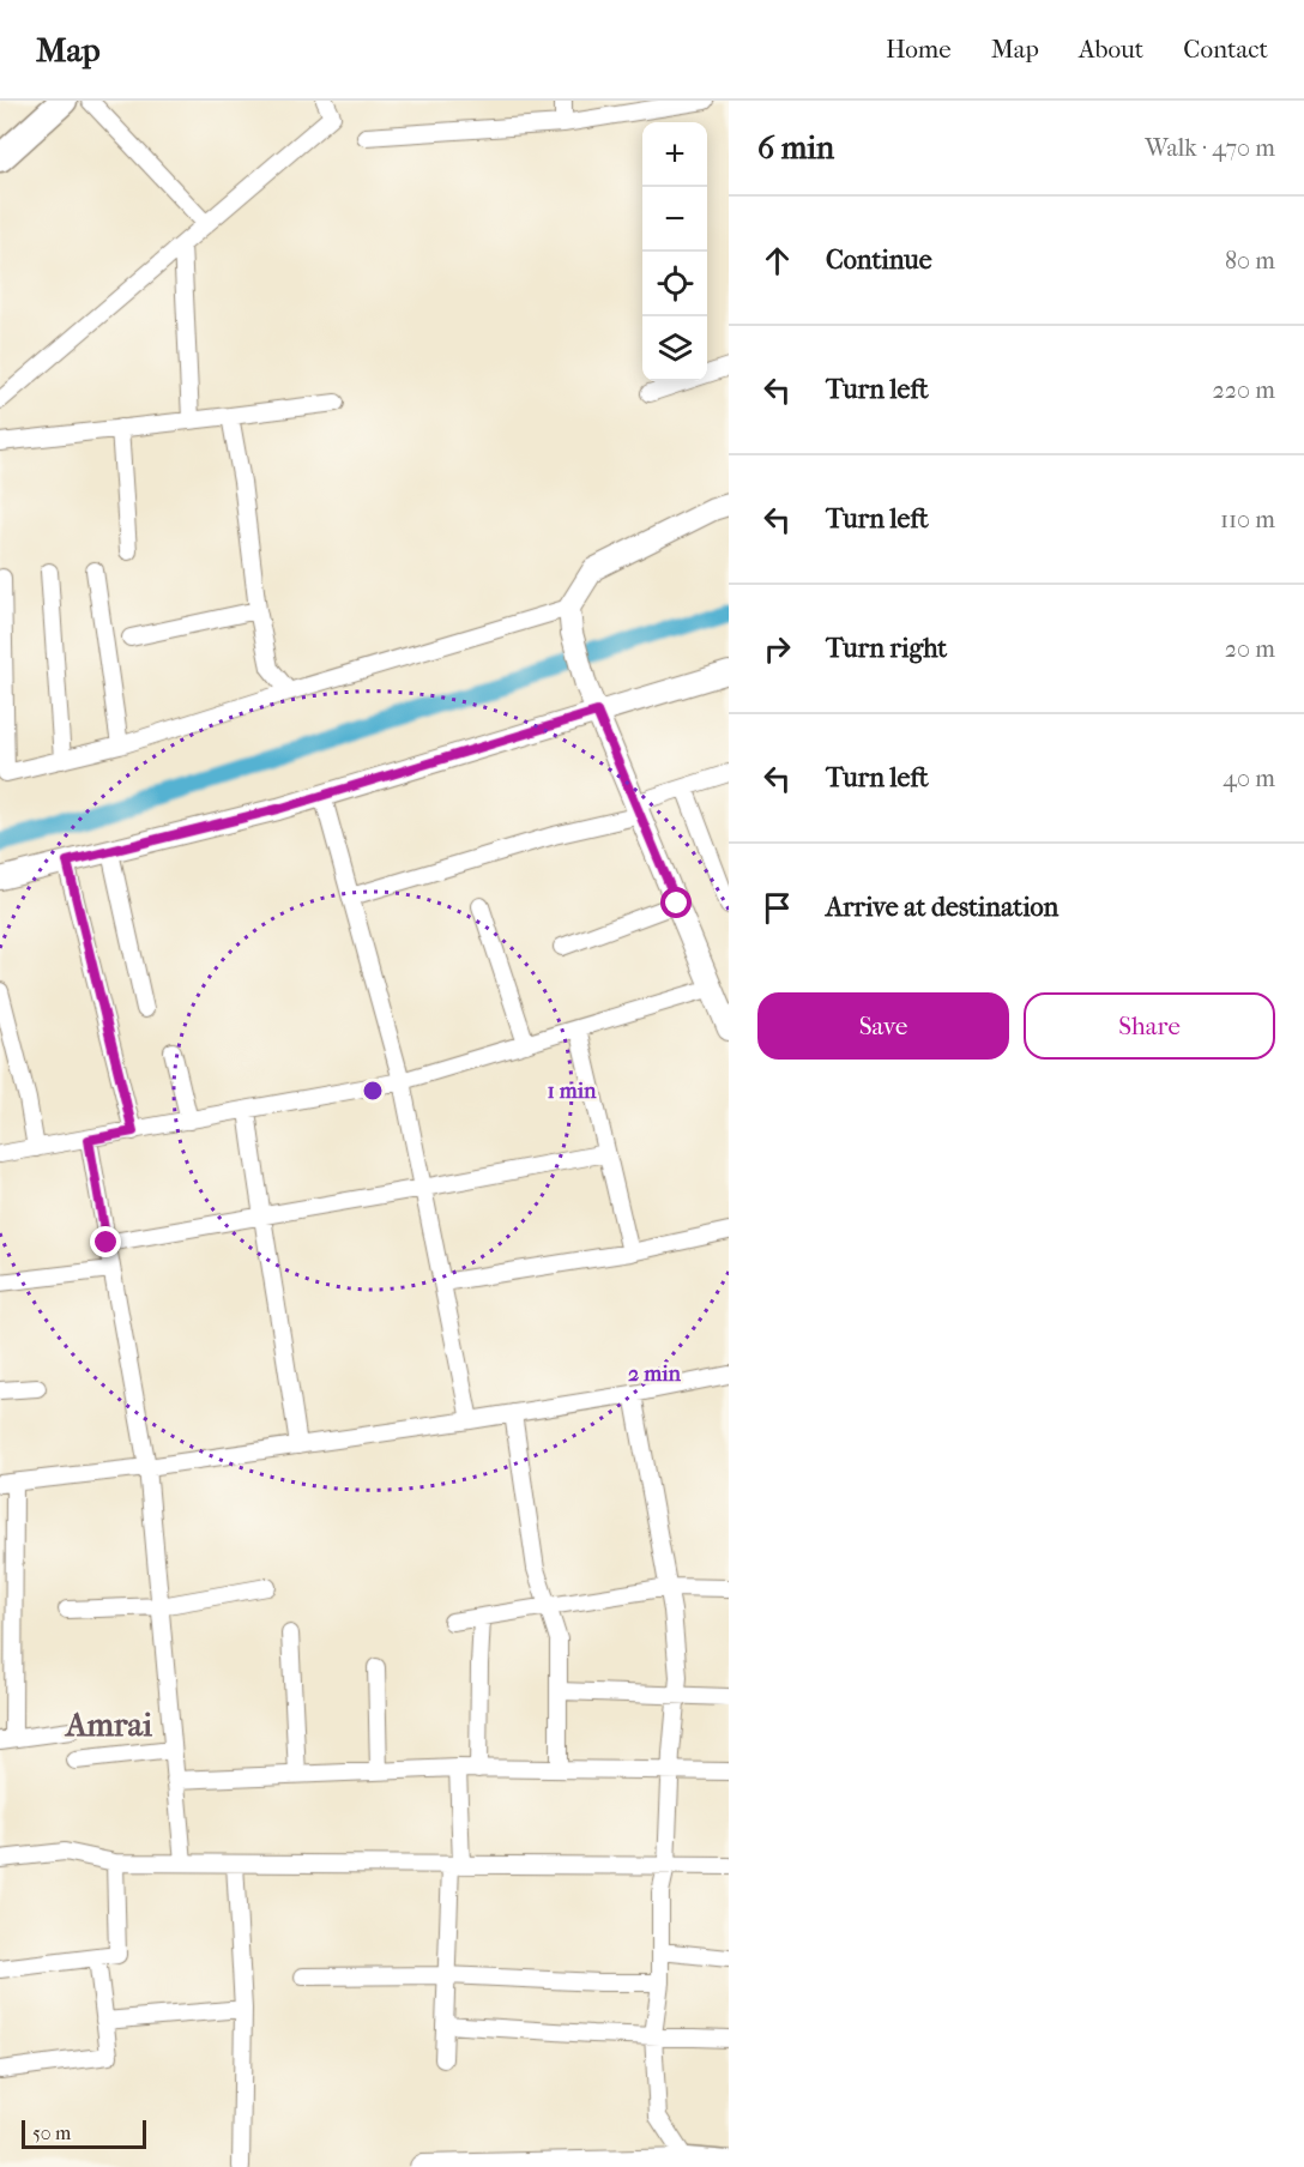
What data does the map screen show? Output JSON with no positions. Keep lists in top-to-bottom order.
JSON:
{
  "districts": ["Amrai"],
  "scale_bar": "50 m",
  "page": {
    "header": "Map",
    "nav": [
      "Home",
      "Map",
      "About",
      "Contact"
    ],
    "heading": ["6 min", "Walk · 470 m"],
    "map_buttons": ["+", "−"],
    "list": [
      ["Continue", "80 m"],
      ["Turn left", "220 m"],
      ["Turn left", "110 m"],
      ["Turn right", "20 m"],
      ["Turn left", "40 m"],
      "Arrive at destination"
    ],
    "buttons": ["Save", "Share"],
    "scale": "50 m"
  },
  "rings": ["1 min", "2 min"]
}
